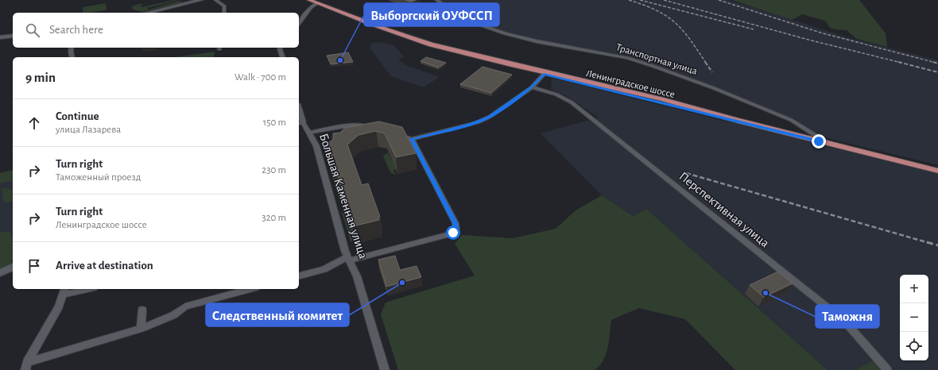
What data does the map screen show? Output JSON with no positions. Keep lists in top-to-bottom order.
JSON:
{
  "streets": {
    "main road": ["Ленинградское шоссе"],
    "street": ["Транспортная улица", "Большая Каменная улица", "Перспективная улица"]
  },
  "crossings": [
    ["Транспортная улица", "Ленинградское шоссе"]
  ],
  "places": ["Выборгский ОУФССП", "Следственный комитет", "Таможня"],
  "page": {
    "search": "Search here",
    "heading": ["9 min", "Walk · 700 m"],
    "list": [
      ["Continue", "улица Лазарева", "150 m"],
      ["Turn right", "Таможенный проезд", "230 m"],
      ["Turn right", "Ленинградское шоссе", "320 m"],
      "Arrive at destination"
    ],
    "map_buttons": ["+", "−"]
  }
}
